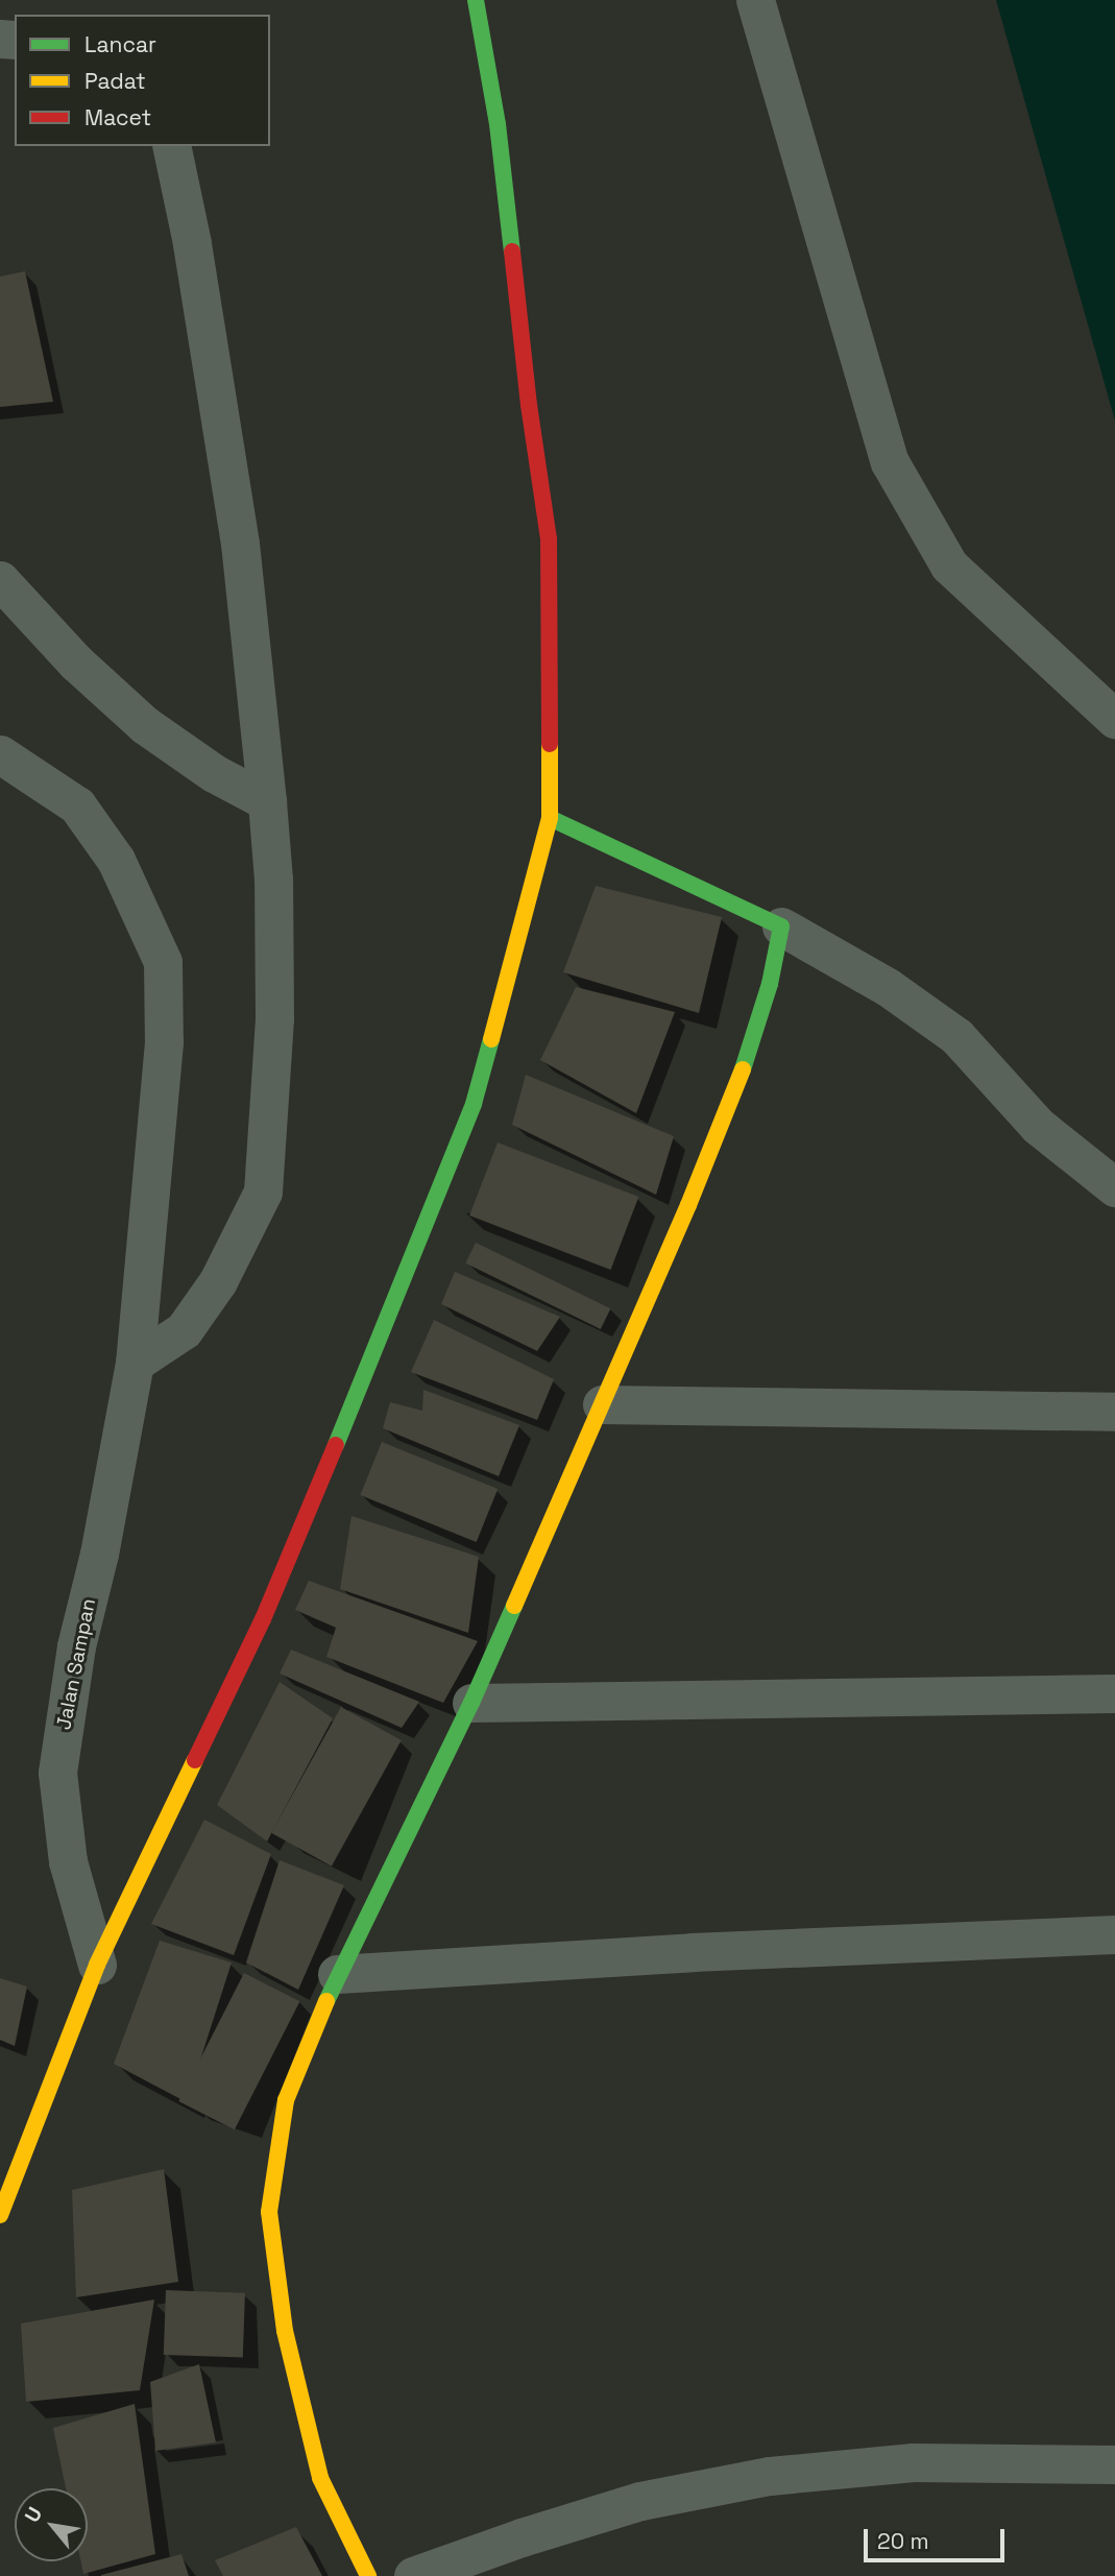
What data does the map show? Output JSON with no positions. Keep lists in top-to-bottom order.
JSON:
{
  "streets": {
    "street": ["Jalan Sampan"]
  },
  "legend": ["Lancar", "Padat", "Macet"],
  "scale_bar": "20 m",
  "north": "top left"
}
